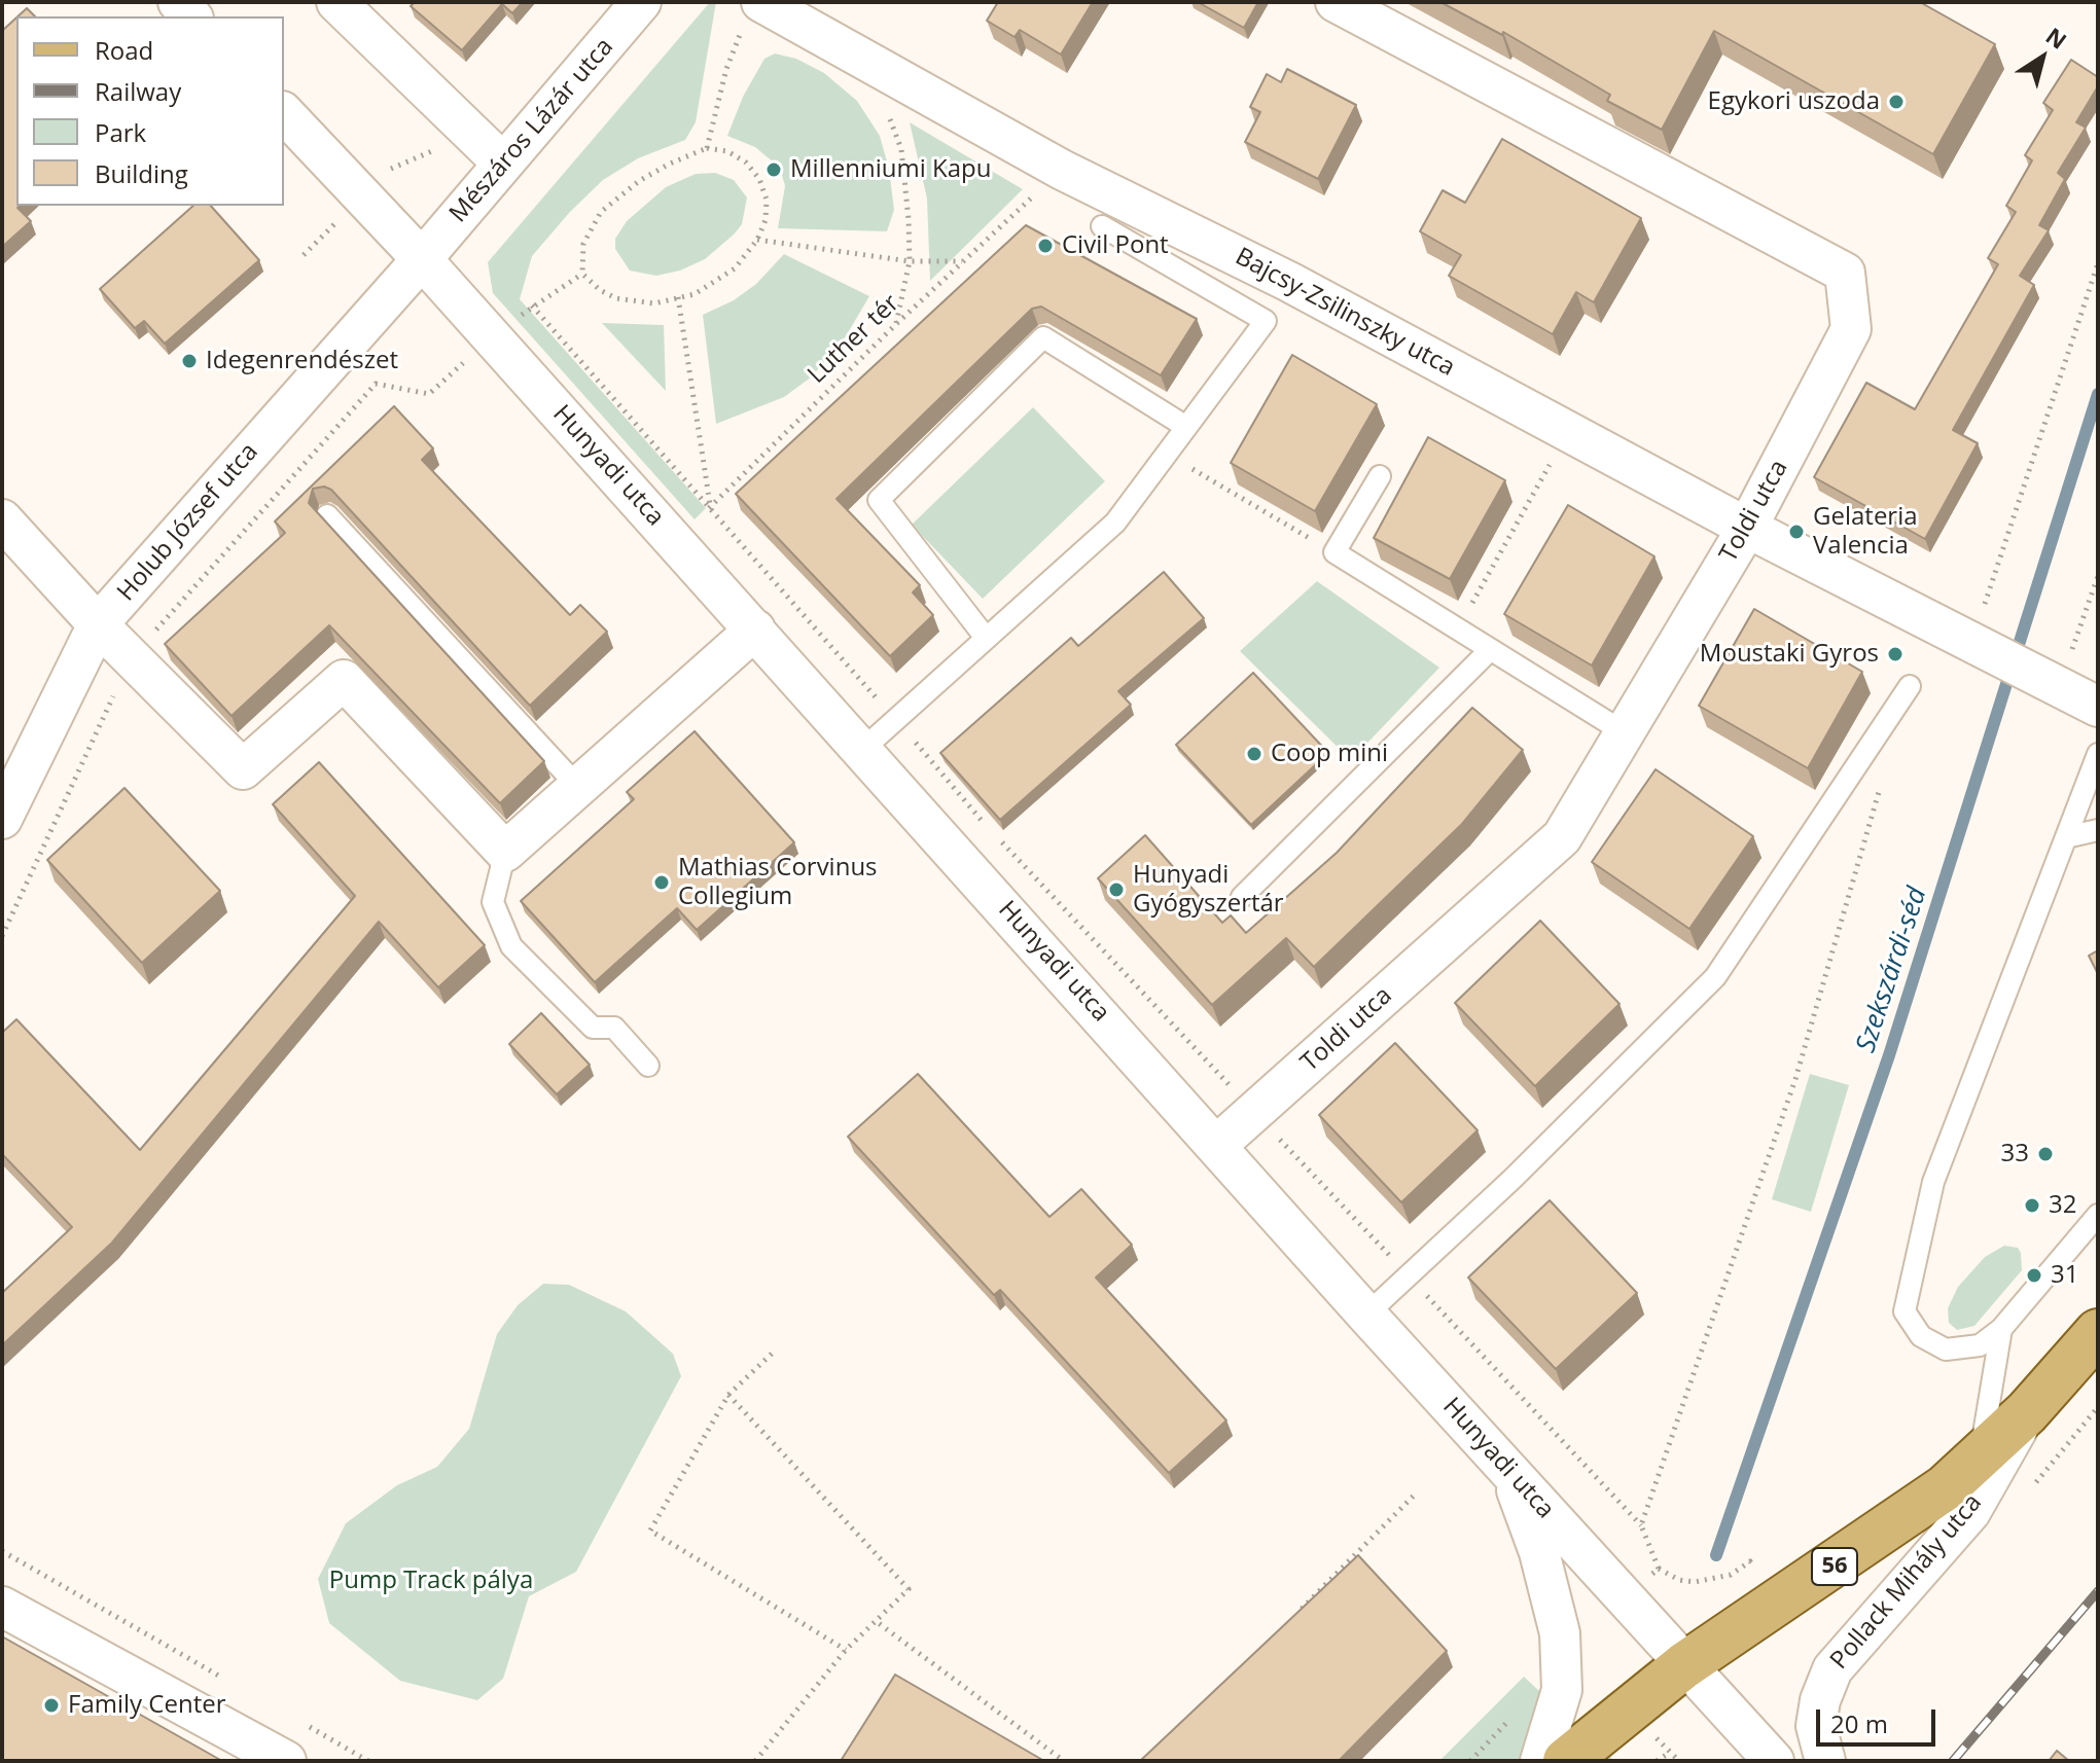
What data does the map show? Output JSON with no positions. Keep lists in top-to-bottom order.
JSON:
{
  "streets": {
    "main road": ["56", "Pollack Mihály utca"],
    "street": [
      "Mészáros Lázár utca",
      "Bajcsy-Zsilinszky utca",
      "Hunyadi utca",
      "Toldi utca",
      "Holub József utca"
    ],
    "path": ["Luther tér"]
  },
  "crossings": [
    ["Mészáros Lázár utca", "Hunyadi utca"],
    ["Mészáros Lázár utca", "Holub József utca"],
    ["Bajcsy-Zsilinszky utca", "Luther tér"],
    ["Bajcsy-Zsilinszky utca", "Toldi utca"],
    ["Luther tér", "Hunyadi utca"],
    ["Hunyadi utca", "Toldi utca"],
    ["Hunyadi utca", "Holub József utca"],
    ["Hunyadi utca", "56"],
    ["Hunyadi utca", "Pollack Mihály utca"],
    ["56", "Pollack Mihály utca"]
  ],
  "water": ["Szekszárdi-séd"],
  "parks": ["Pump Track pálya"],
  "places": [
    "Egykori uszoda",
    "Millenniumi Kapu",
    "Civil Pont",
    "Idegenrendészet",
    "Gelateria Valencia",
    "Moustaki Gyros",
    "Coop mini",
    "Mathias Corvinus Collegium",
    "Hunyadi Gyógyszertár",
    "33",
    "32",
    "31",
    "Family Center"
  ],
  "legend": [
    "Road",
    "Railway",
    "Park",
    "Building"
  ],
  "scale_bar": "20 m",
  "north": "top right"
}
